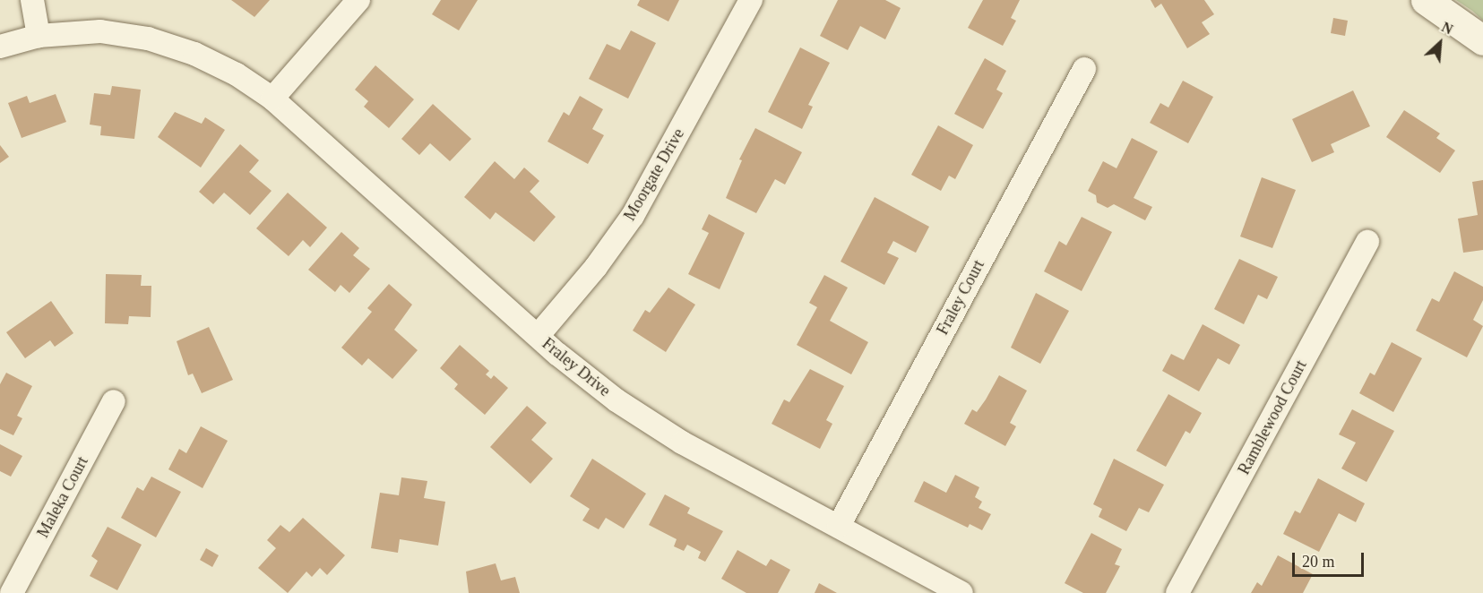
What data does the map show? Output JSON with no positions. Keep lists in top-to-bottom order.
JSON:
{
  "streets": {
    "street": [
      "Moorgate Drive",
      "Fraley Court",
      "Fraley Drive",
      "Ramblewood Court",
      "Maleka Court"
    ]
  },
  "crossings": [
    ["Moorgate Drive", "Fraley Drive"],
    ["Fraley Court", "Fraley Drive"]
  ],
  "scale_bar": "20 m",
  "north": "top right"
}
